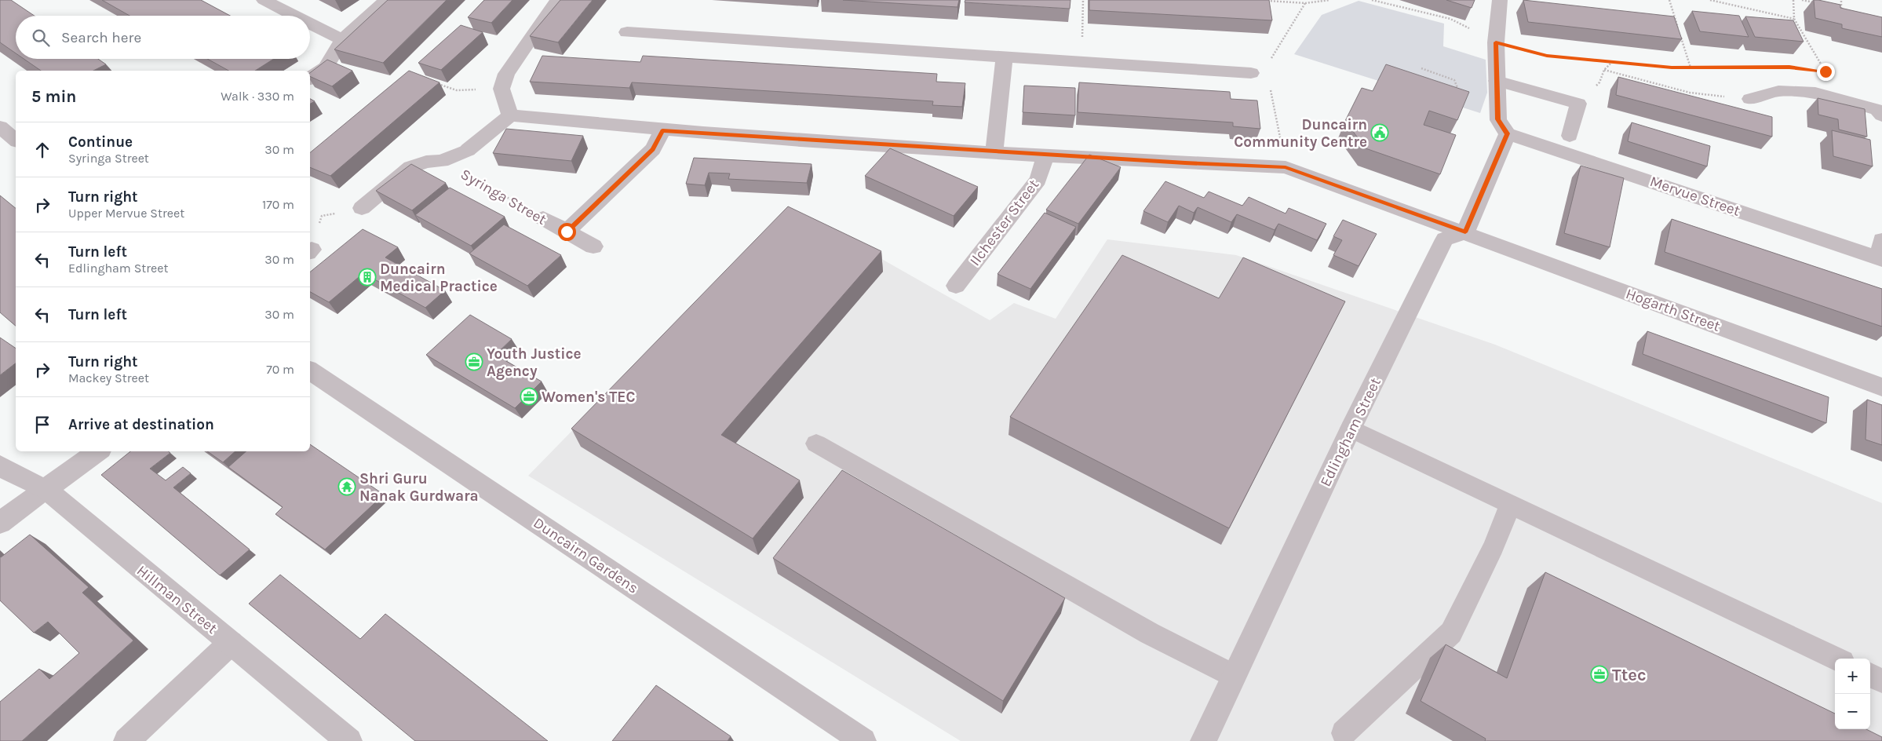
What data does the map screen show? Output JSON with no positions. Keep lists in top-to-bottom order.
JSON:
{
  "streets": {
    "street": [
      "Mervue Street",
      "Syringa Street",
      "Ilchester Street",
      "Hogarth Street",
      "Edlingham Street",
      "Duncairn Gardens",
      "Hillman Street"
    ]
  },
  "crossings": [
    ["Ilchester Street", "Hogarth Street"],
    ["Hogarth Street", "Edlingham Street"]
  ],
  "places": {
    "public building": ["Duncairn Community Centre"],
    "building": ["Duncairn Medical Practice"],
    "office": ["Youth Justice Agency", "Women's TEC", "Ttec"],
    "temple": ["Shri Guru Nanak Gurdwara"]
  },
  "page": {
    "search": "Search here",
    "heading": ["5 min", "Walk · 330 m"],
    "list": [
      ["Continue", "Syringa Street", "30 m"],
      ["Turn right", "Upper Mervue Street", "170 m"],
      ["Turn left", "Edlingham Street", "30 m"],
      ["Turn left", "30 m"],
      ["Turn right", "Mackey Street", "70 m"],
      "Arrive at destination"
    ],
    "map_buttons": ["+", "−"]
  }
}
